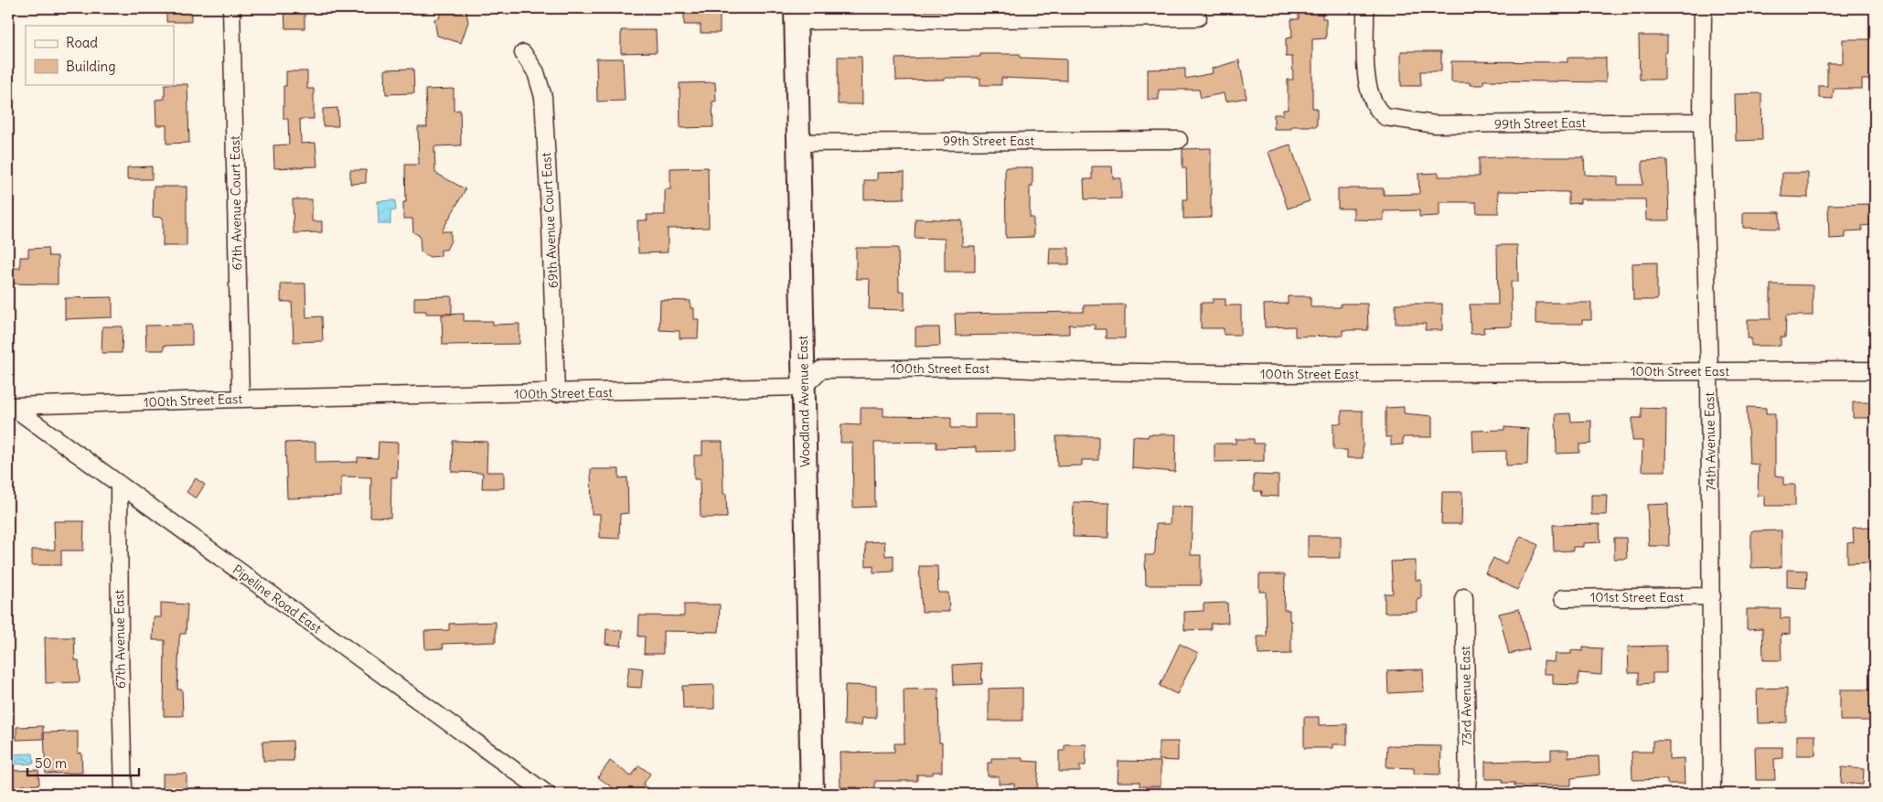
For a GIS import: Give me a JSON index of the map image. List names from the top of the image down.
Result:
{
  "streets": {
    "street": [
      "99th Street East",
      "67th Avenue Court East",
      "69th Avenue Court East",
      "100th Street East",
      "Woodland Avenue East",
      "74th Avenue East",
      "101st Street East",
      "Pipeline Road East",
      "67th Avenue East",
      "73rd Avenue East"
    ]
  },
  "crossings": [
    ["99th Street East", "Woodland Avenue East"],
    ["99th Street East", "74th Avenue East"],
    ["67th Avenue Court East", "100th Street East"],
    ["69th Avenue Court East", "100th Street East"],
    ["100th Street East", "Woodland Avenue East"],
    ["100th Street East", "74th Avenue East"],
    ["100th Street East", "Pipeline Road East"],
    ["74th Avenue East", "101st Street East"],
    ["Pipeline Road East", "67th Avenue East"]
  ],
  "legend": ["Road", "Building"],
  "scale_bar": "50 m"
}
